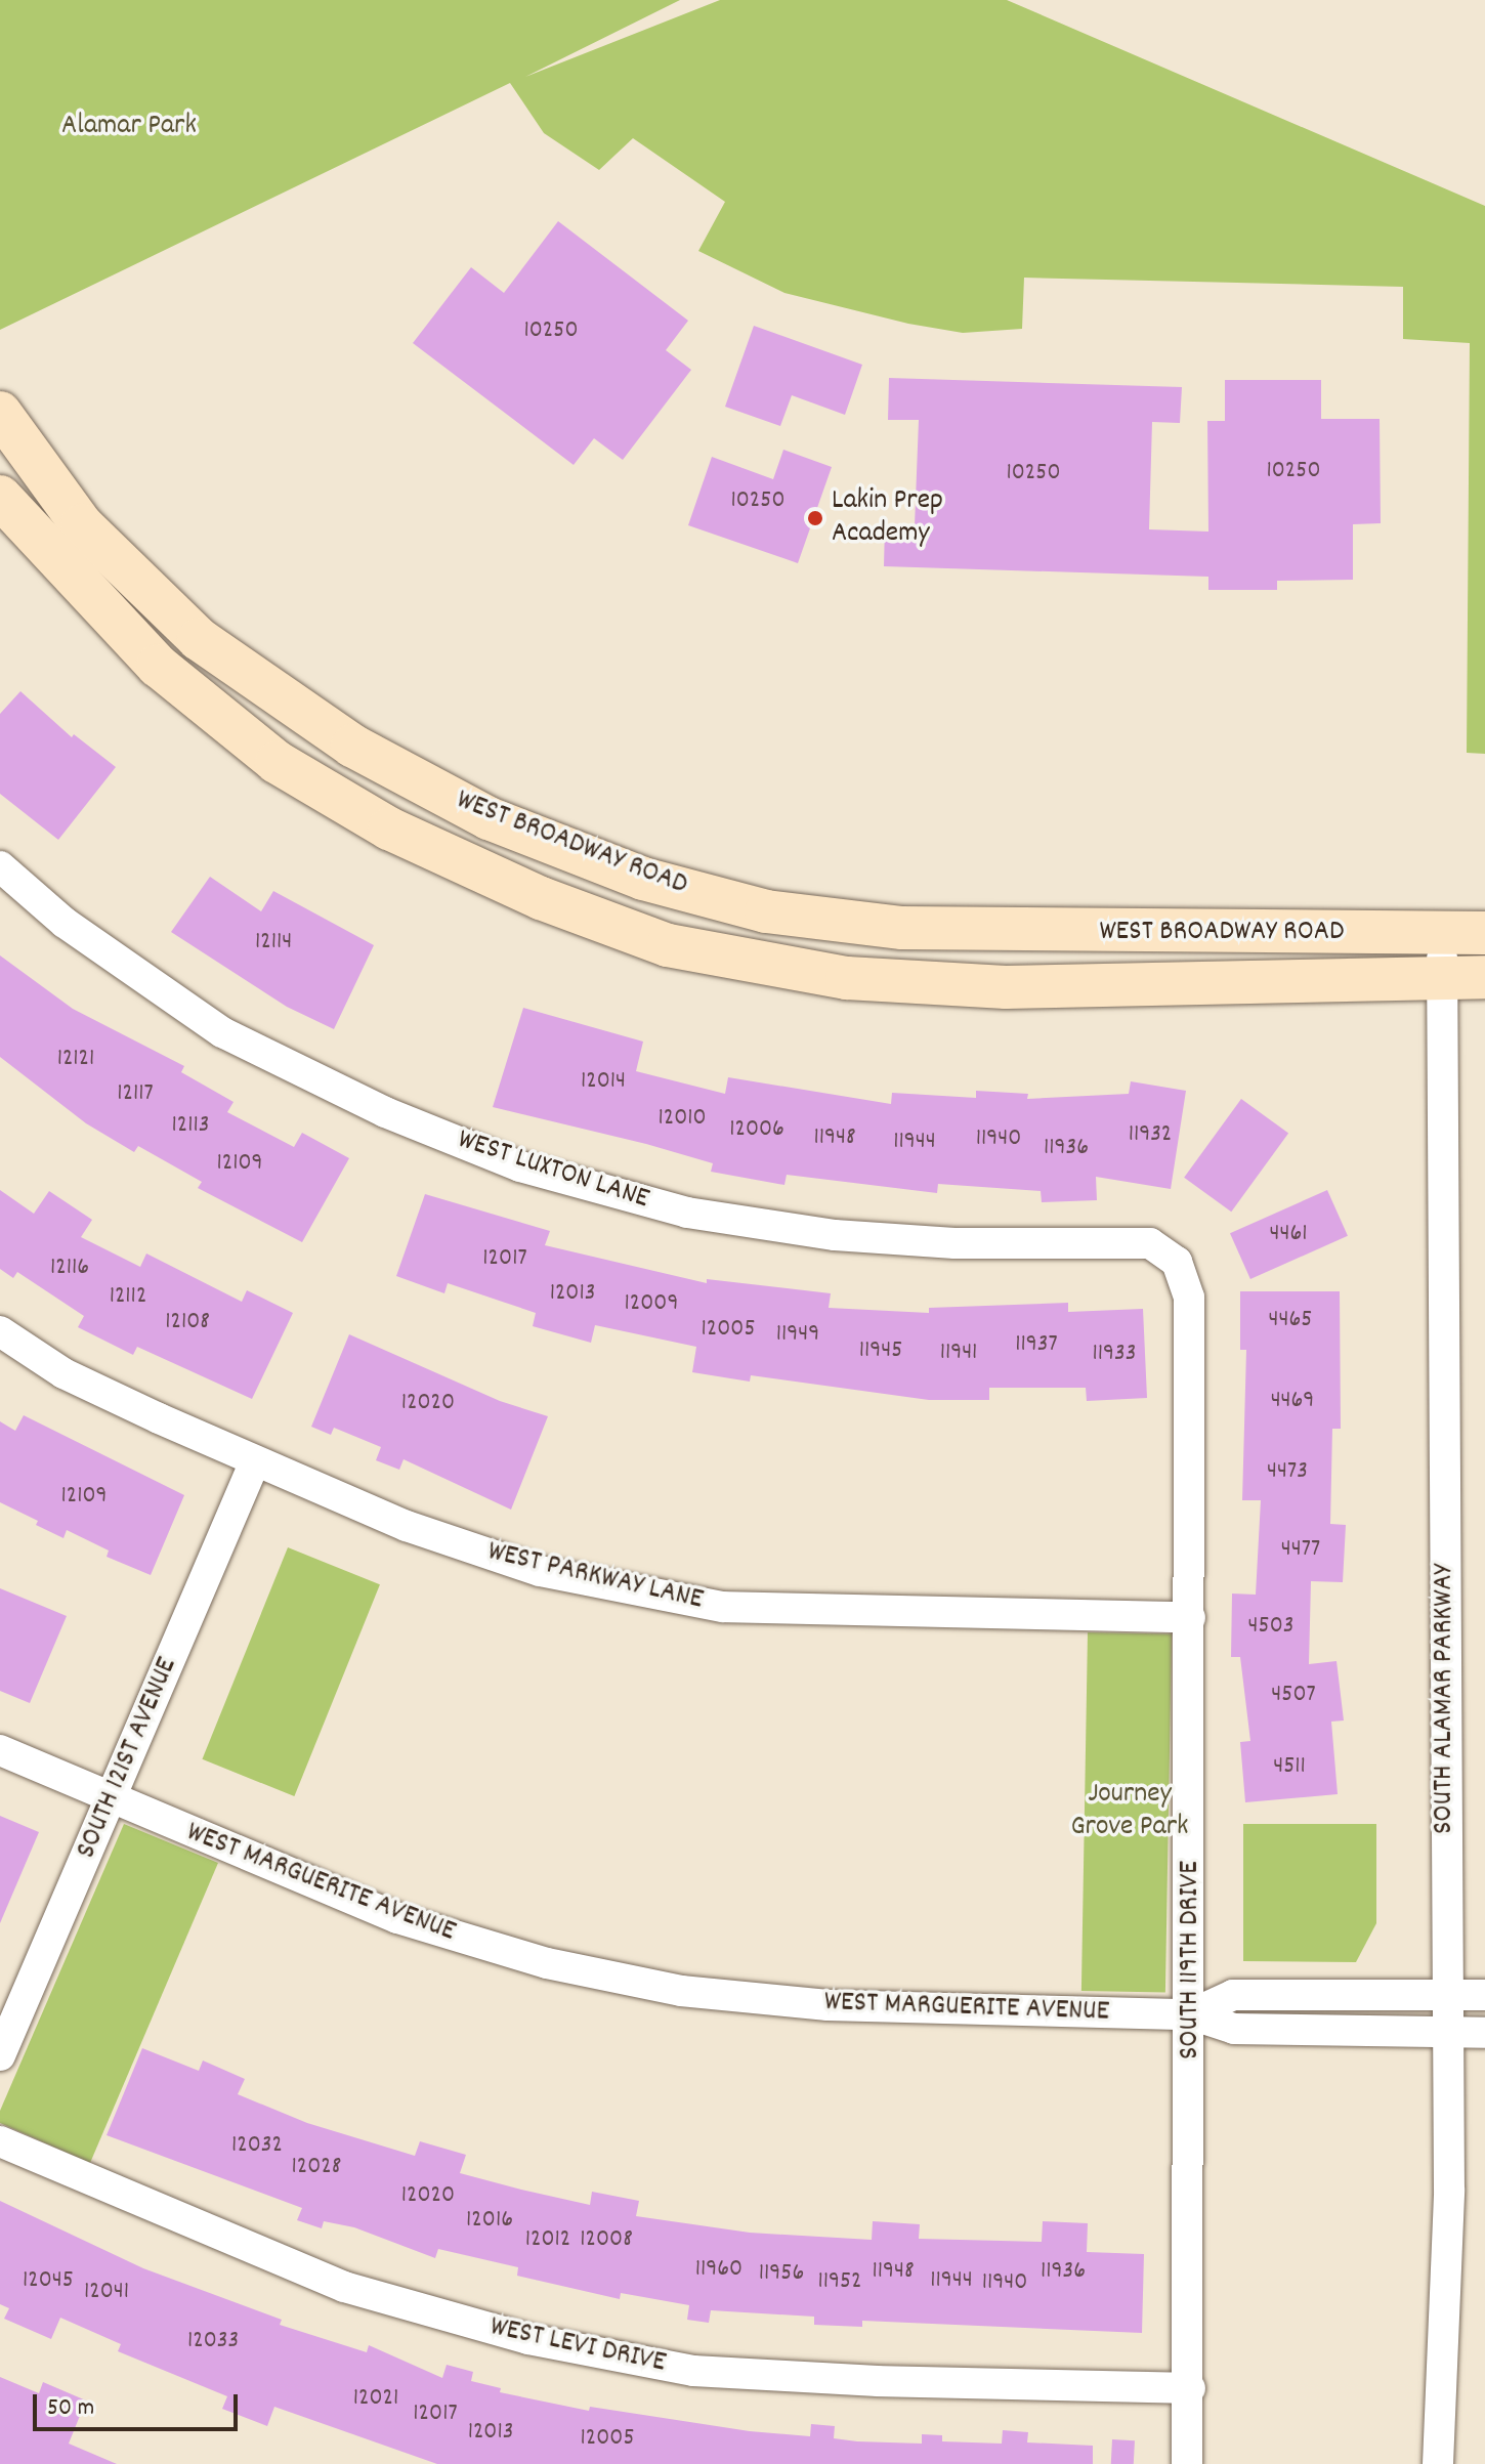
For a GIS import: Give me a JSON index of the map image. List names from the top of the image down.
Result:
{
  "streets": {
    "main road": ["WEST BROADWAY ROAD"],
    "street": [
      "WEST LUXTON LANE",
      "WEST PARKWAY LANE",
      "SOUTH ALAMAR PARKWAY",
      "SOUTH 121ST AVENUE",
      "WEST MARGUERITE AVENUE",
      "SOUTH 119TH DRIVE",
      "WEST LEVI DRIVE"
    ]
  },
  "crossings": [
    ["WEST BROADWAY ROAD", "SOUTH ALAMAR PARKWAY"],
    ["WEST LUXTON LANE", "SOUTH 119TH DRIVE"],
    ["WEST PARKWAY LANE", "SOUTH 121ST AVENUE"],
    ["WEST PARKWAY LANE", "SOUTH 119TH DRIVE"],
    ["SOUTH ALAMAR PARKWAY", "WEST MARGUERITE AVENUE"],
    ["SOUTH 121ST AVENUE", "WEST MARGUERITE AVENUE"],
    ["WEST MARGUERITE AVENUE", "SOUTH 119TH DRIVE"],
    ["SOUTH 119TH DRIVE", "WEST LEVI DRIVE"]
  ],
  "parks": ["Alamar Park", "Journey Grove Park"],
  "places": ["Lakin Prep Academy"],
  "house_numbers": [
    "10250",
    "10250",
    "10250",
    "10250",
    "12114",
    "12121",
    "12014",
    "12117",
    "12010",
    "12113",
    "12006",
    "11932",
    "11948",
    "11940",
    "11944",
    "11936",
    "12109",
    "4461",
    "12017",
    "12116",
    "12013",
    "12112",
    "12009",
    "4465",
    "12108",
    "12005",
    "11949",
    "11937",
    "11945",
    "11941",
    "11933",
    "4469",
    "12020",
    "4473",
    "12109",
    "4477",
    "4503",
    "4507",
    "4511",
    "12032",
    "12028",
    "12020",
    "12016",
    "12012",
    "12008",
    "11960",
    "11948",
    "11936",
    "11956",
    "12045",
    "11944",
    "11952",
    "11940",
    "12041",
    "12033",
    "12021",
    "12017",
    "12013",
    "12005"
  ],
  "scale_bar": "50 m"
}
